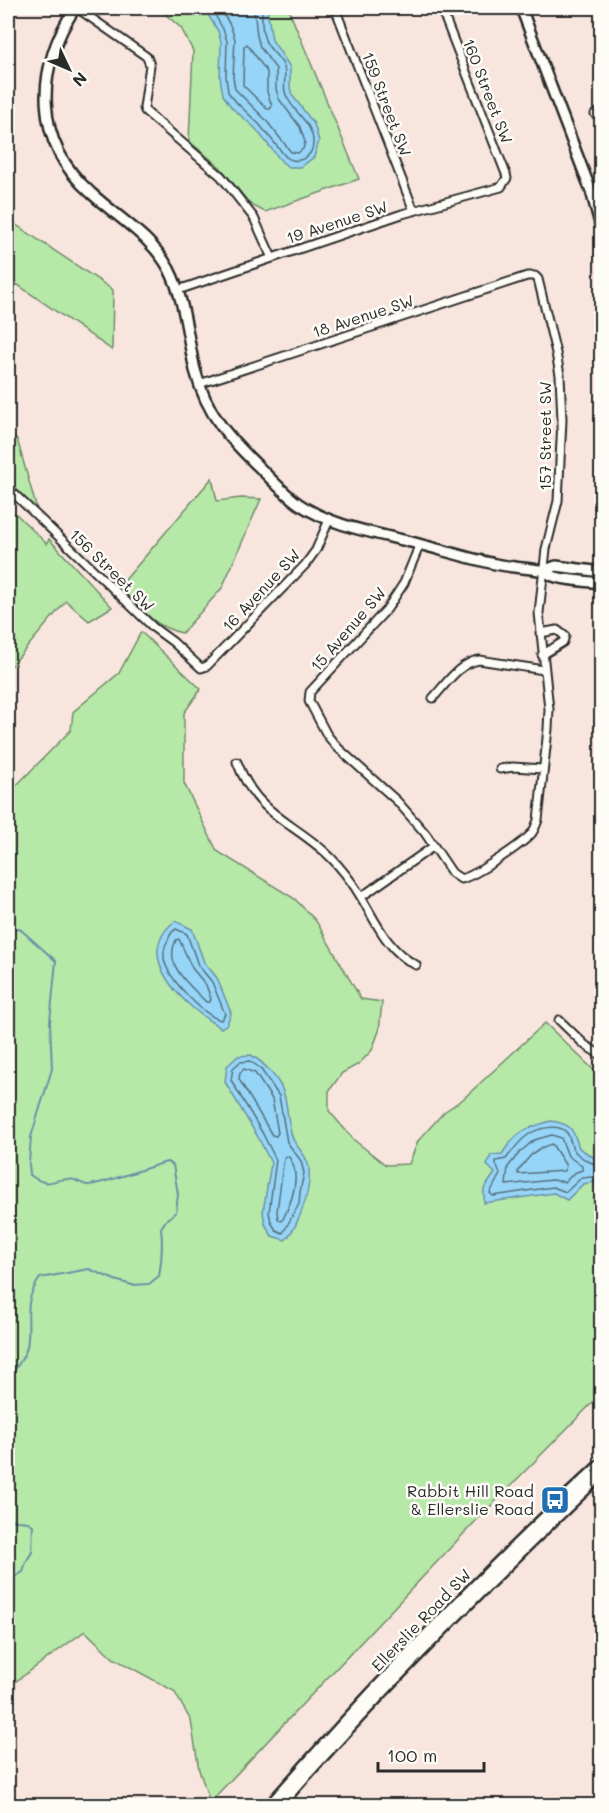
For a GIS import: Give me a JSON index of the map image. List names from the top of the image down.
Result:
{
  "streets": {
    "main road": ["Ellerslie Road SW"],
    "street": [
      "160 Street SW",
      "159 Street SW",
      "19 Avenue SW",
      "18 Avenue SW",
      "157 Street SW",
      "156 Street SW",
      "16 Avenue SW",
      "15 Avenue SW"
    ]
  },
  "crossings": [
    ["160 Street SW", "19 Avenue SW"],
    ["159 Street SW", "19 Avenue SW"],
    ["18 Avenue SW", "157 Street SW"],
    ["157 Street SW", "15 Avenue SW"],
    ["156 Street SW", "16 Avenue SW"]
  ],
  "places": {
    "bus stop": ["Rabbit Hill Road & Ellerslie Road"]
  },
  "scale_bar": "100 m",
  "north": "bottom right"
}
